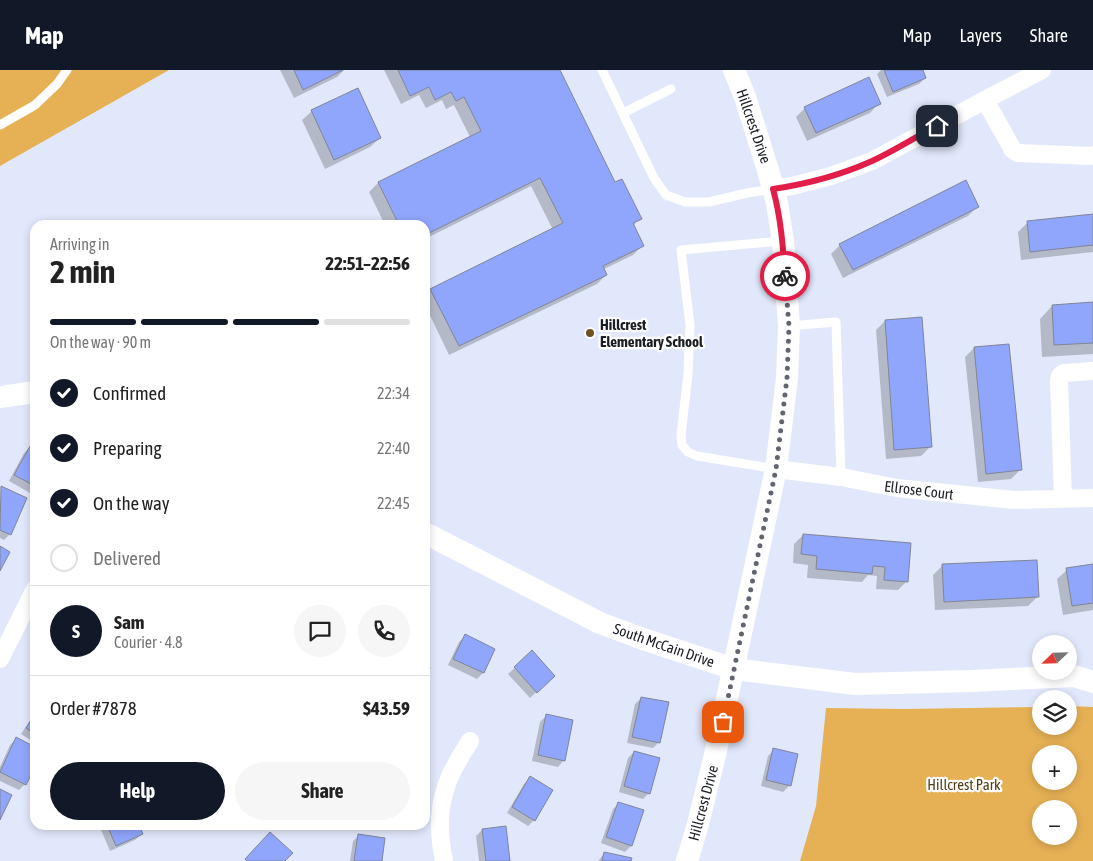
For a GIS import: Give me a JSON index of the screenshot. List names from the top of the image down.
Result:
{
  "streets": {
    "street": ["Hillcrest Drive", "Ellrose Court", "South McCain Drive"]
  },
  "crossings": [
    ["Hillcrest Drive", "Ellrose Court"],
    ["Hillcrest Drive", "South McCain Drive"]
  ],
  "parks": ["Hillcrest Park"],
  "places": ["Hillcrest Elementary School"],
  "north": "bottom left",
  "page": {
    "header": "Map",
    "nav": ["Map", "Layers", "Share"],
    "heading": ["2 min", "Arriving in", "22:51–22:56"],
    "panel": [
      "Sam",
      "Courier · 4.8",
      "Order #7878",
      "$43.59"
    ],
    "bar": "On the way · 90 m",
    "list": [
      ["Confirmed", "22:34"],
      ["Preparing", "22:40"],
      ["On the way", "22:45"],
      "Delivered"
    ],
    "round": "S",
    "map_buttons": ["+", "−"],
    "buttons": ["Help", "Share"]
  }
}
